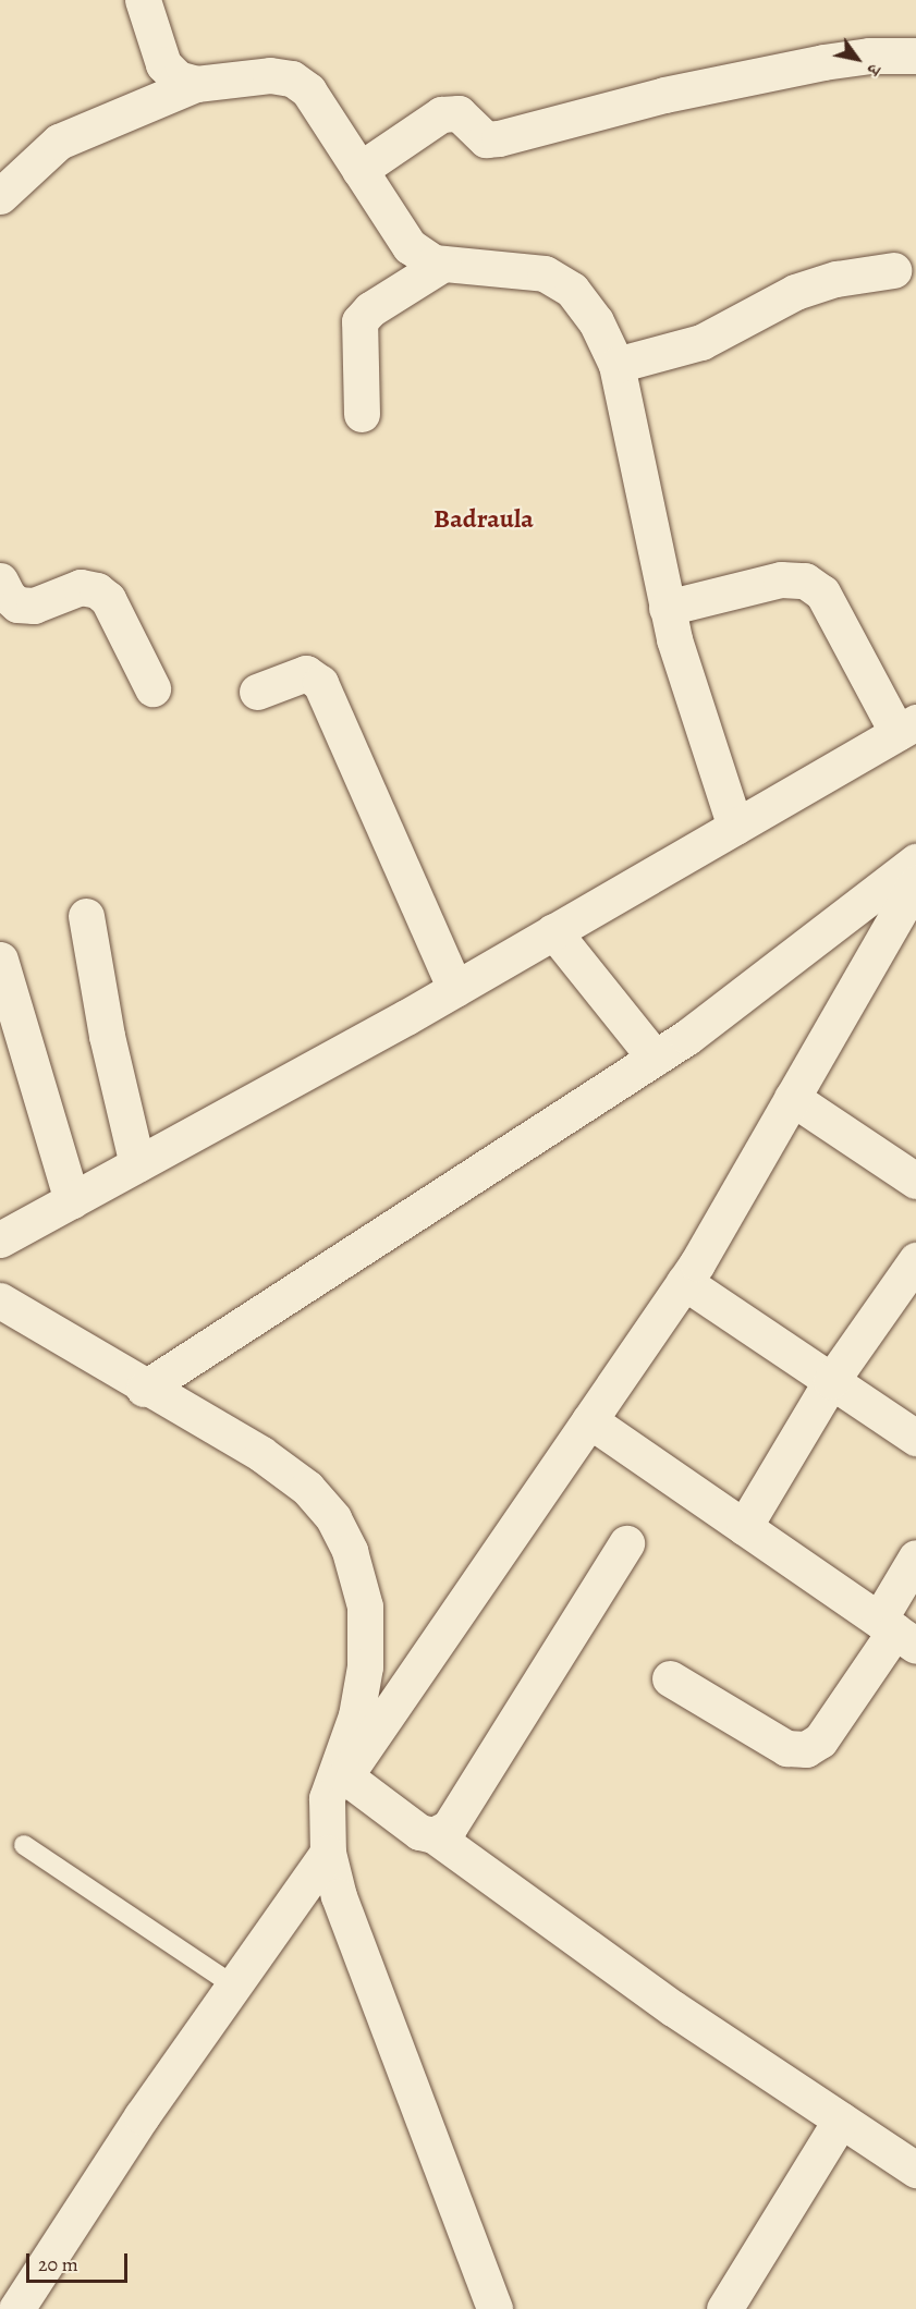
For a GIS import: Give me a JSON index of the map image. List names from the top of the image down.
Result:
{
  "districts": ["Badraula"],
  "scale_bar": "20 m",
  "north": "bottom right"
}
